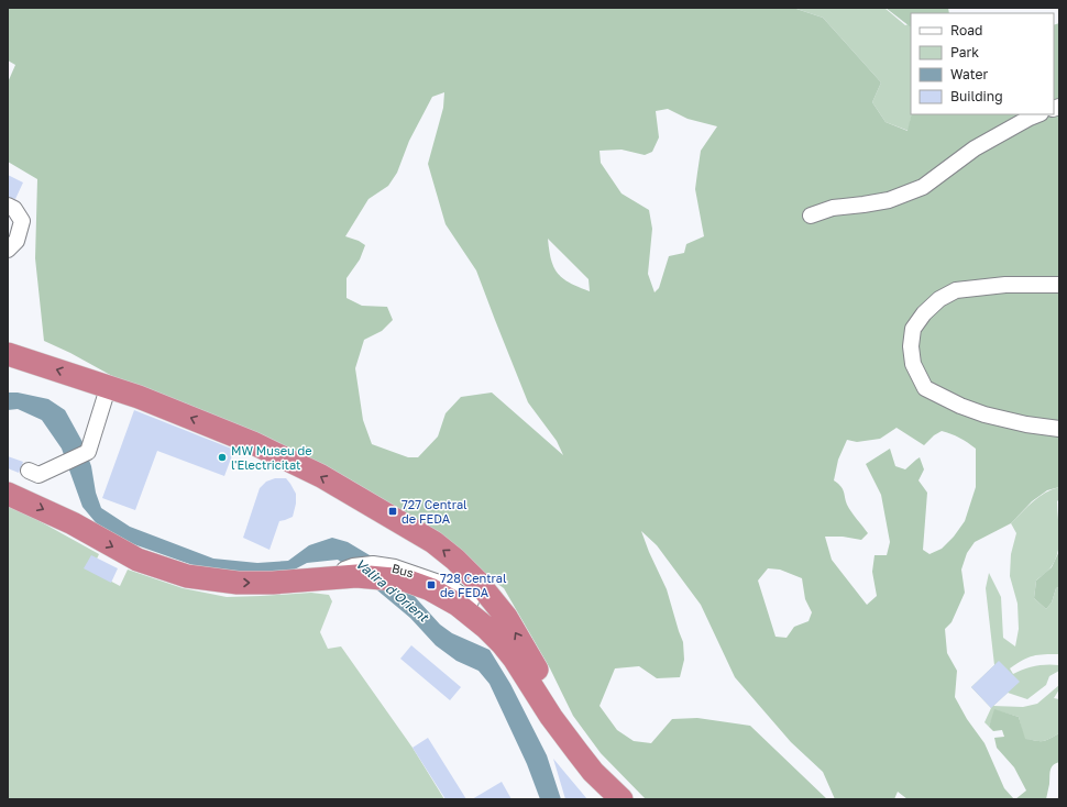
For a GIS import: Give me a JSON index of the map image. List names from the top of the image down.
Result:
{
  "water": ["Valira d'Orient"],
  "places": {
    "other": ["MW Museu de l'Electricitat"],
    "transit": ["727 Central de FEDA", "728 Central de FEDA"]
  },
  "legend": [
    "Road",
    "Park",
    "Water",
    "Building"
  ]
}
